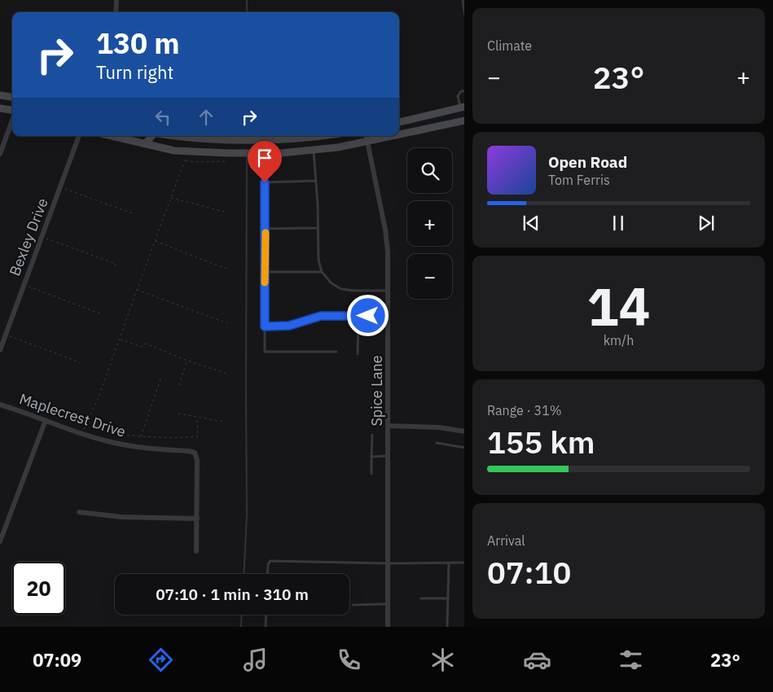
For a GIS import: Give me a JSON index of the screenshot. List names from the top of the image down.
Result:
{
  "streets": {
    "street": ["Bexley Drive", "Spice Lane", "Maplecrest Drive"]
  },
  "page": {
    "tile": [
      "Climate",
      ["14", "km/h"],
      ["Range · 31%", "155 km"],
      ["Arrival", "07:10"]
    ],
    "turn": ["130 m", "Turn right"],
    "heat": ["−", "23°", "+"],
    "song": ["Open Road", "Tom Ferris"],
    "map_buttons": ["+", "−"],
    "limit": "20",
    "trip": "07:10 · 1 min · 310 m",
    "tabs": ["07:09", "23°"]
  }
}
